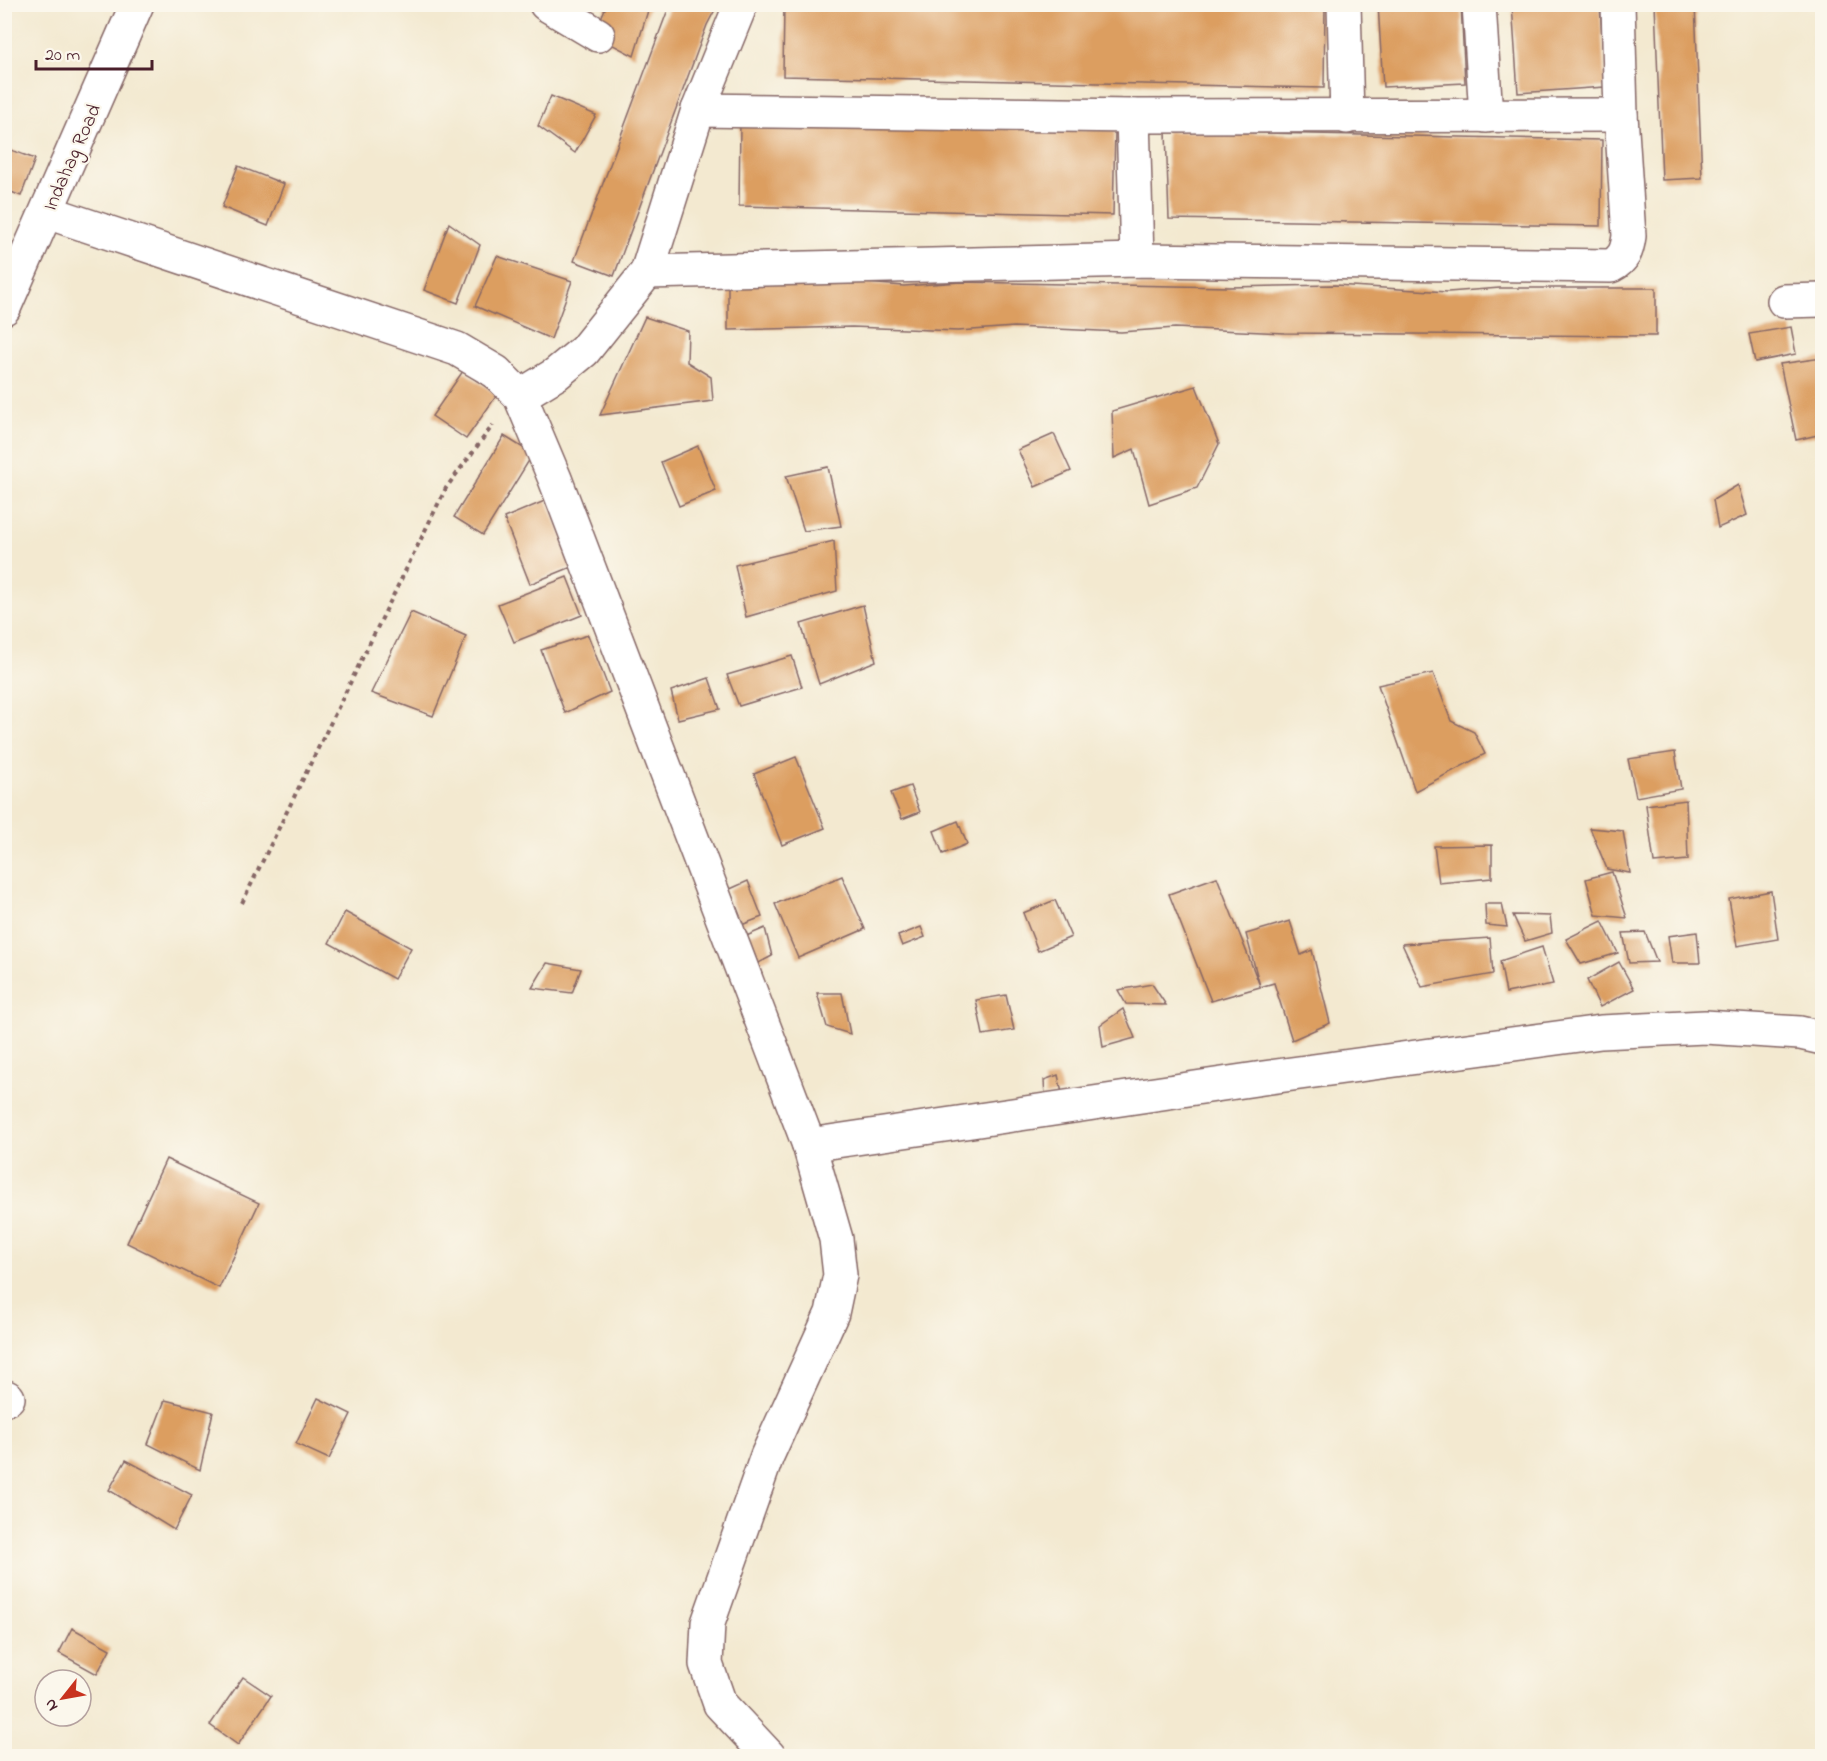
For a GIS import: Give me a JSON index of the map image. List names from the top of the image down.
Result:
{
  "streets": {
    "street": ["Indahag Road"]
  },
  "scale_bar": "20 m",
  "north": "bottom left"
}
